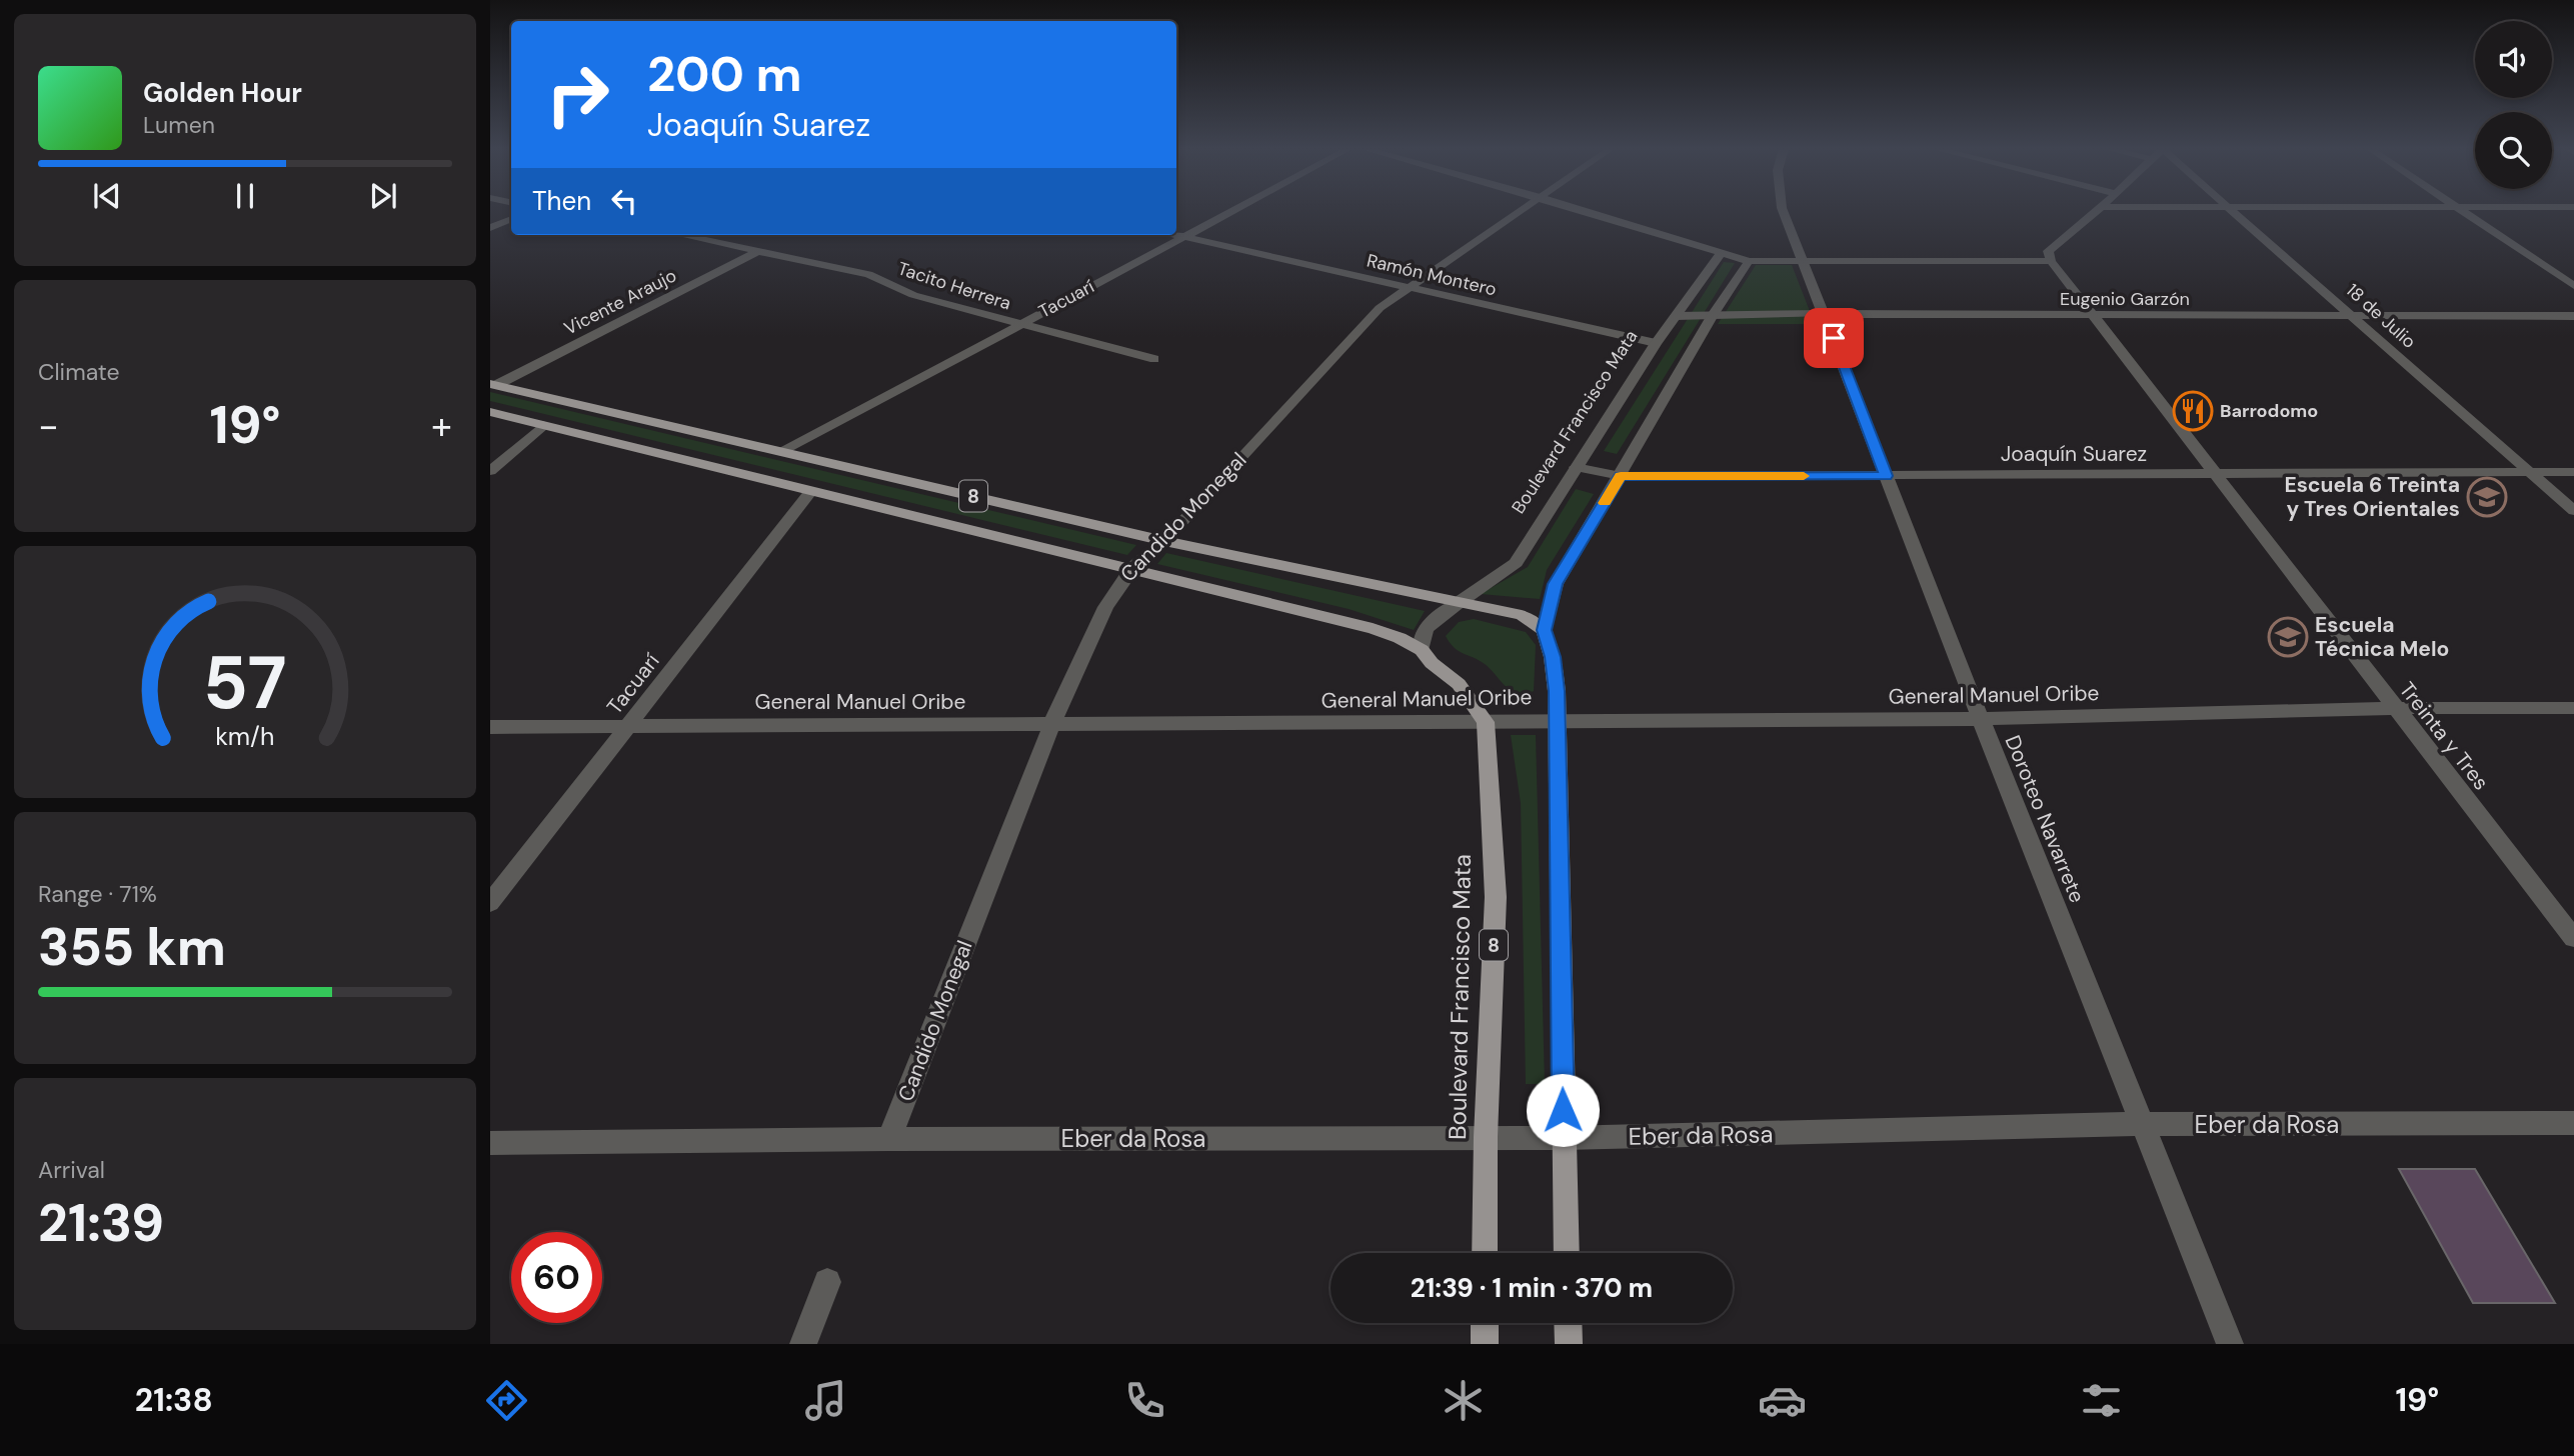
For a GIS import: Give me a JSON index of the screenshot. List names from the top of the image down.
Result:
{
  "streets": {
    "main road": ["Boulevard Francisco Mata", "8"],
    "street": [
      "Ramón Montero",
      "Tacito Herrera",
      "Tacuarí",
      "Eugenio Garzón",
      "Vicente Araujo",
      "18 de Julio",
      "Joaquín Suarez",
      "Candido Monegal",
      "General Manuel Oribe",
      "Treinta y Tres",
      "Doroteo Navarrete",
      "Eber da Rosa"
    ]
  },
  "crossings": [
    ["Ramón Montero", "Tacuarí"],
    ["Ramón Montero", "Boulevard Francisco Mata"],
    ["Ramón Montero", "Candido Monegal"],
    ["Tacito Herrera", "Tacuarí"],
    ["Tacito Herrera", "Vicente Araujo"],
    ["Tacuarí", "8"],
    ["Tacuarí", "General Manuel Oribe"],
    ["Eugenio Garzón", "18 de Julio"],
    ["Eugenio Garzón", "Boulevard Francisco Mata"],
    ["Eugenio Garzón", "Treinta y Tres"],
    ["Eugenio Garzón", "Doroteo Navarrete"],
    ["Vicente Araujo", "8"],
    ["18 de Julio", "Joaquín Suarez"],
    ["Boulevard Francisco Mata", "Joaquín Suarez"],
    ["Boulevard Francisco Mata", "8"],
    ["Boulevard Francisco Mata", "General Manuel Oribe"],
    ["Boulevard Francisco Mata", "Eber da Rosa"],
    ["Joaquín Suarez", "Treinta y Tres"],
    ["Joaquín Suarez", "Doroteo Navarrete"],
    ["8", "Candido Monegal"],
    ["8", "General Manuel Oribe"],
    ["Candido Monegal", "General Manuel Oribe"],
    ["Candido Monegal", "Eber da Rosa"],
    ["General Manuel Oribe", "Treinta y Tres"],
    ["General Manuel Oribe", "Doroteo Navarrete"],
    ["Doroteo Navarrete", "Eber da Rosa"]
  ],
  "places": {
    "restaurant": ["Barrodomo"],
    "school or university": ["Escuela 6 Treinta y Tres Orientales", "Escuela Técnica Melo"]
  },
  "page": {
    "turn": ["200 m", "Joaquín Suarez"],
    "song": ["Golden Hour", "Lumen"],
    "then": "Then",
    "tile": [
      "Climate",
      ["Range · 71%", "355 km"],
      ["Arrival", "21:39"]
    ],
    "heat": ["−", "19°", "+"],
    "limit": "60",
    "trip": "21:39 · 1 min · 370 m",
    "tabs": ["21:38", "19°"],
    "gauge": ["57", "km/h"]
  }
}
